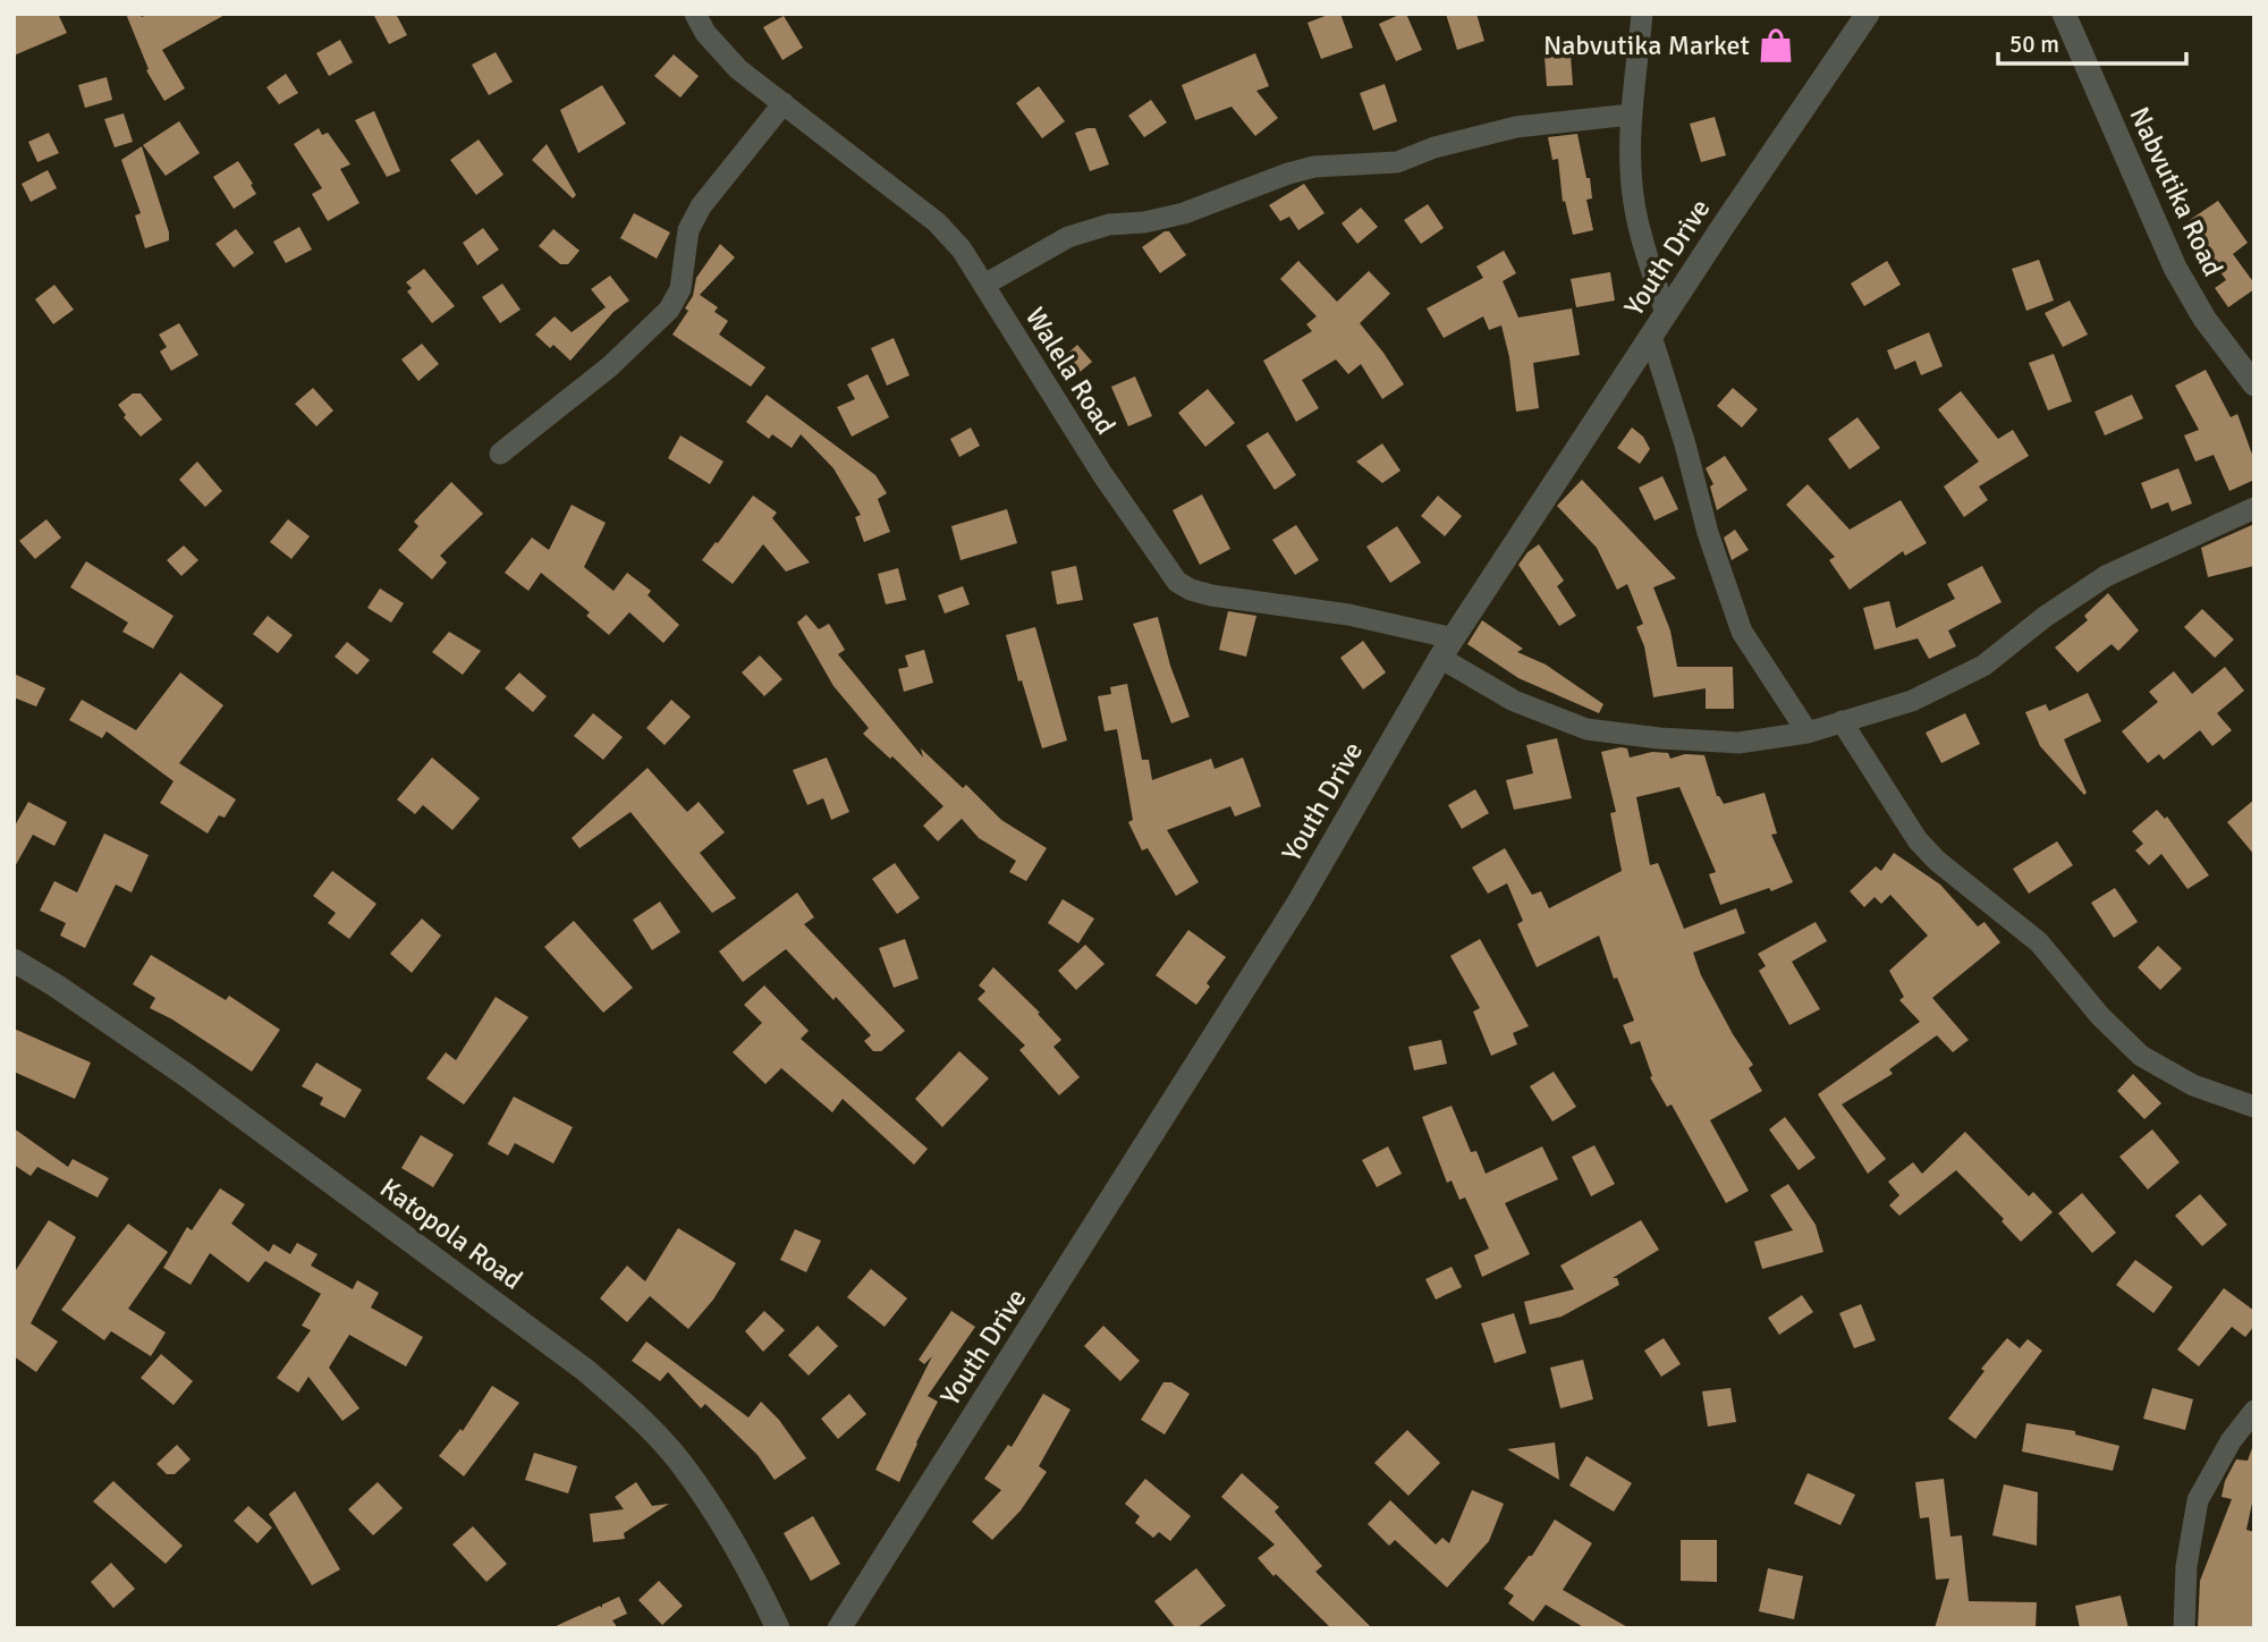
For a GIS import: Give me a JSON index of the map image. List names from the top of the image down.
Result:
{
  "streets": {
    "street": [
      "Nabvutika Road",
      "Youth Drive",
      "Walela Road",
      "Katopola Road"
    ]
  },
  "crossings": [
    ["Youth Drive", "Walela Road"]
  ],
  "places": {
    "shop": ["Nabvutika Market"]
  },
  "scale_bar": "50 m"
}
